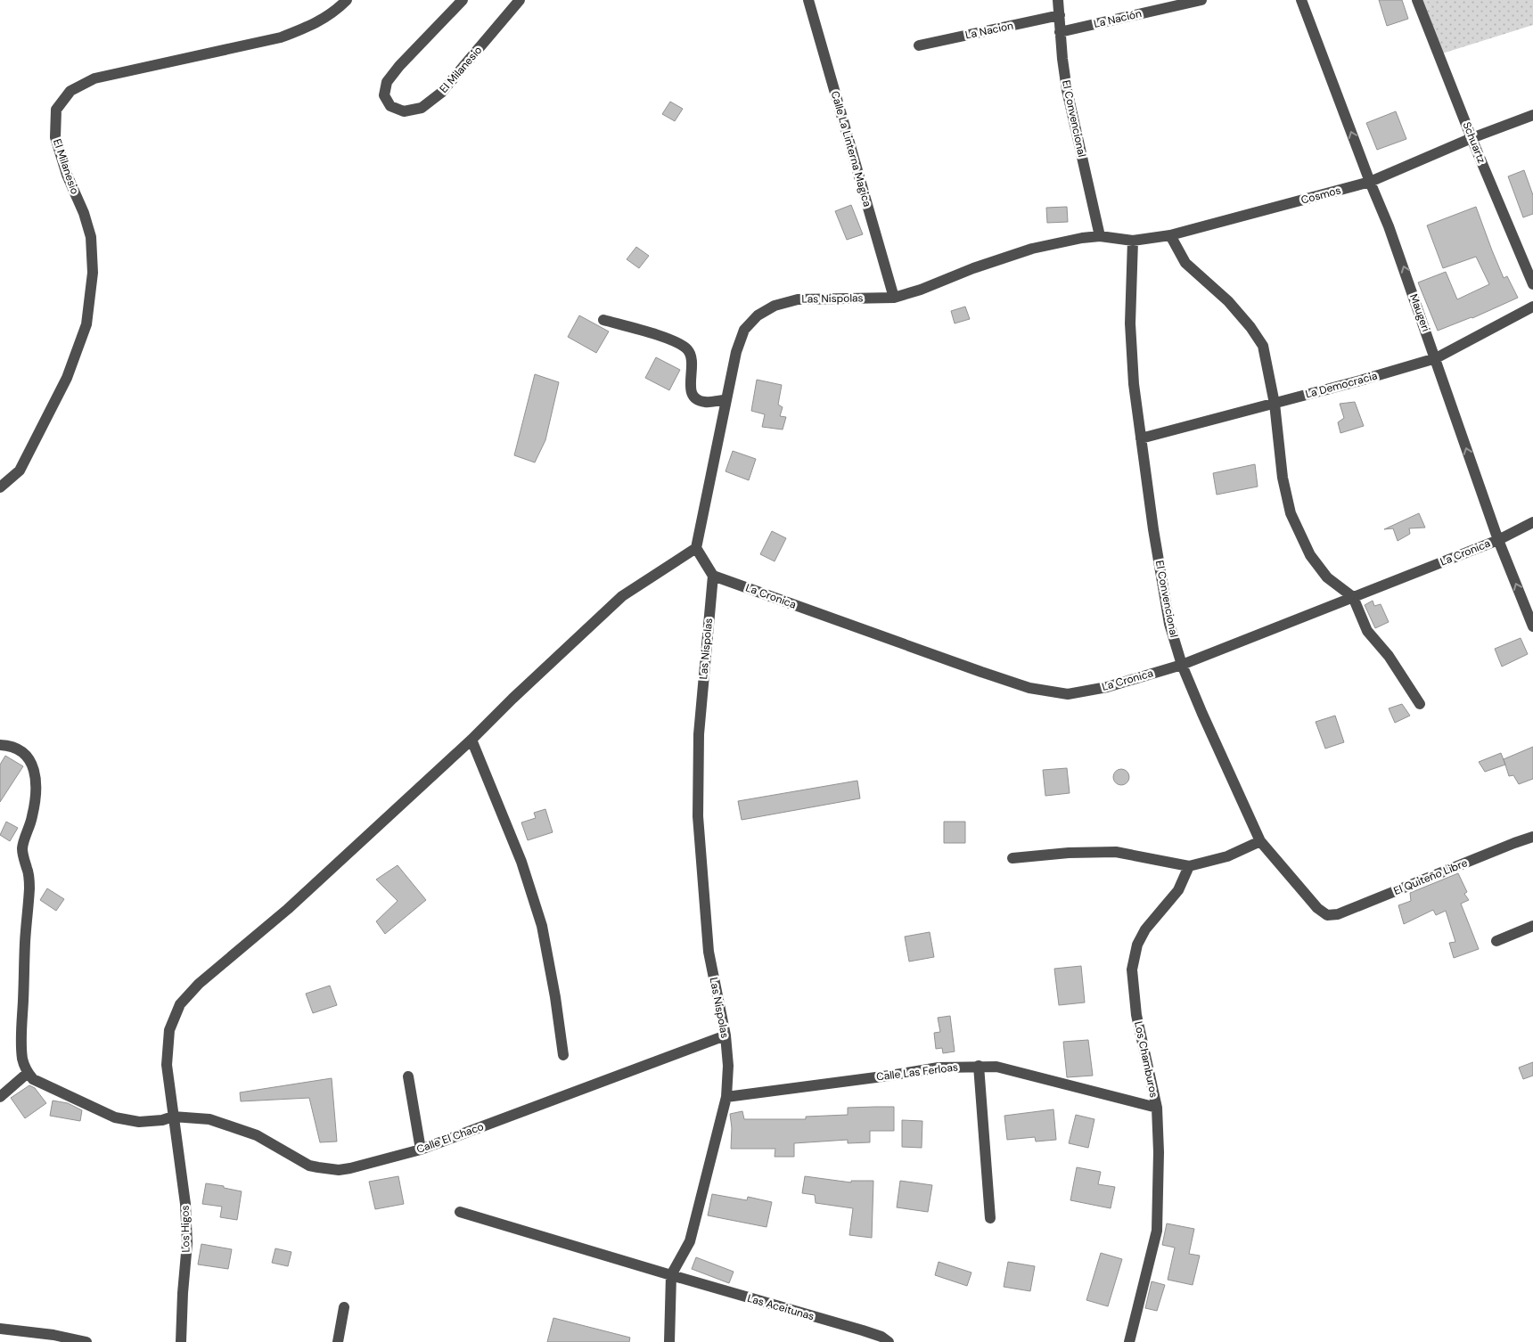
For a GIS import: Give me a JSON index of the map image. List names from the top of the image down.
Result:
{
  "streets": {
    "street": [
      "La Nación",
      "La Nacion",
      "El Milanesio",
      "El Convencional",
      "Schuartz",
      "Calle La Linterna Magica",
      "Cosmos",
      "Las Nispolas",
      "Maugeri",
      "La Democracia",
      "La Cronica",
      "El Quiteño Libre",
      "Los Chamburos",
      "Calle Las Ferloas",
      "Calle El Chaco",
      "Los Higos",
      "Las Aceitunas"
    ]
  },
  "crossings": [
    ["La Nación", "El Convencional"],
    ["La Nacion", "El Convencional"],
    ["El Convencional", "Cosmos"],
    ["El Convencional", "Las Nispolas"],
    ["El Convencional", "La Democracia"],
    ["El Convencional", "La Cronica"],
    ["El Convencional", "El Quiteño Libre"],
    ["Schuartz", "Cosmos"],
    ["Calle La Linterna Magica", "Las Nispolas"],
    ["Cosmos", "Las Nispolas"],
    ["Cosmos", "Maugeri"],
    ["Las Nispolas", "La Cronica"],
    ["Las Nispolas", "Calle Las Ferloas"],
    ["Las Nispolas", "Calle El Chaco"],
    ["Las Nispolas", "Los Higos"],
    ["Las Nispolas", "Las Aceitunas"],
    ["Maugeri", "La Democracia"],
    ["Maugeri", "La Cronica"],
    ["Los Chamburos", "Calle Las Ferloas"],
    ["Calle El Chaco", "Los Higos"]
  ],
  "one_way": ["Maugeri"]
}
